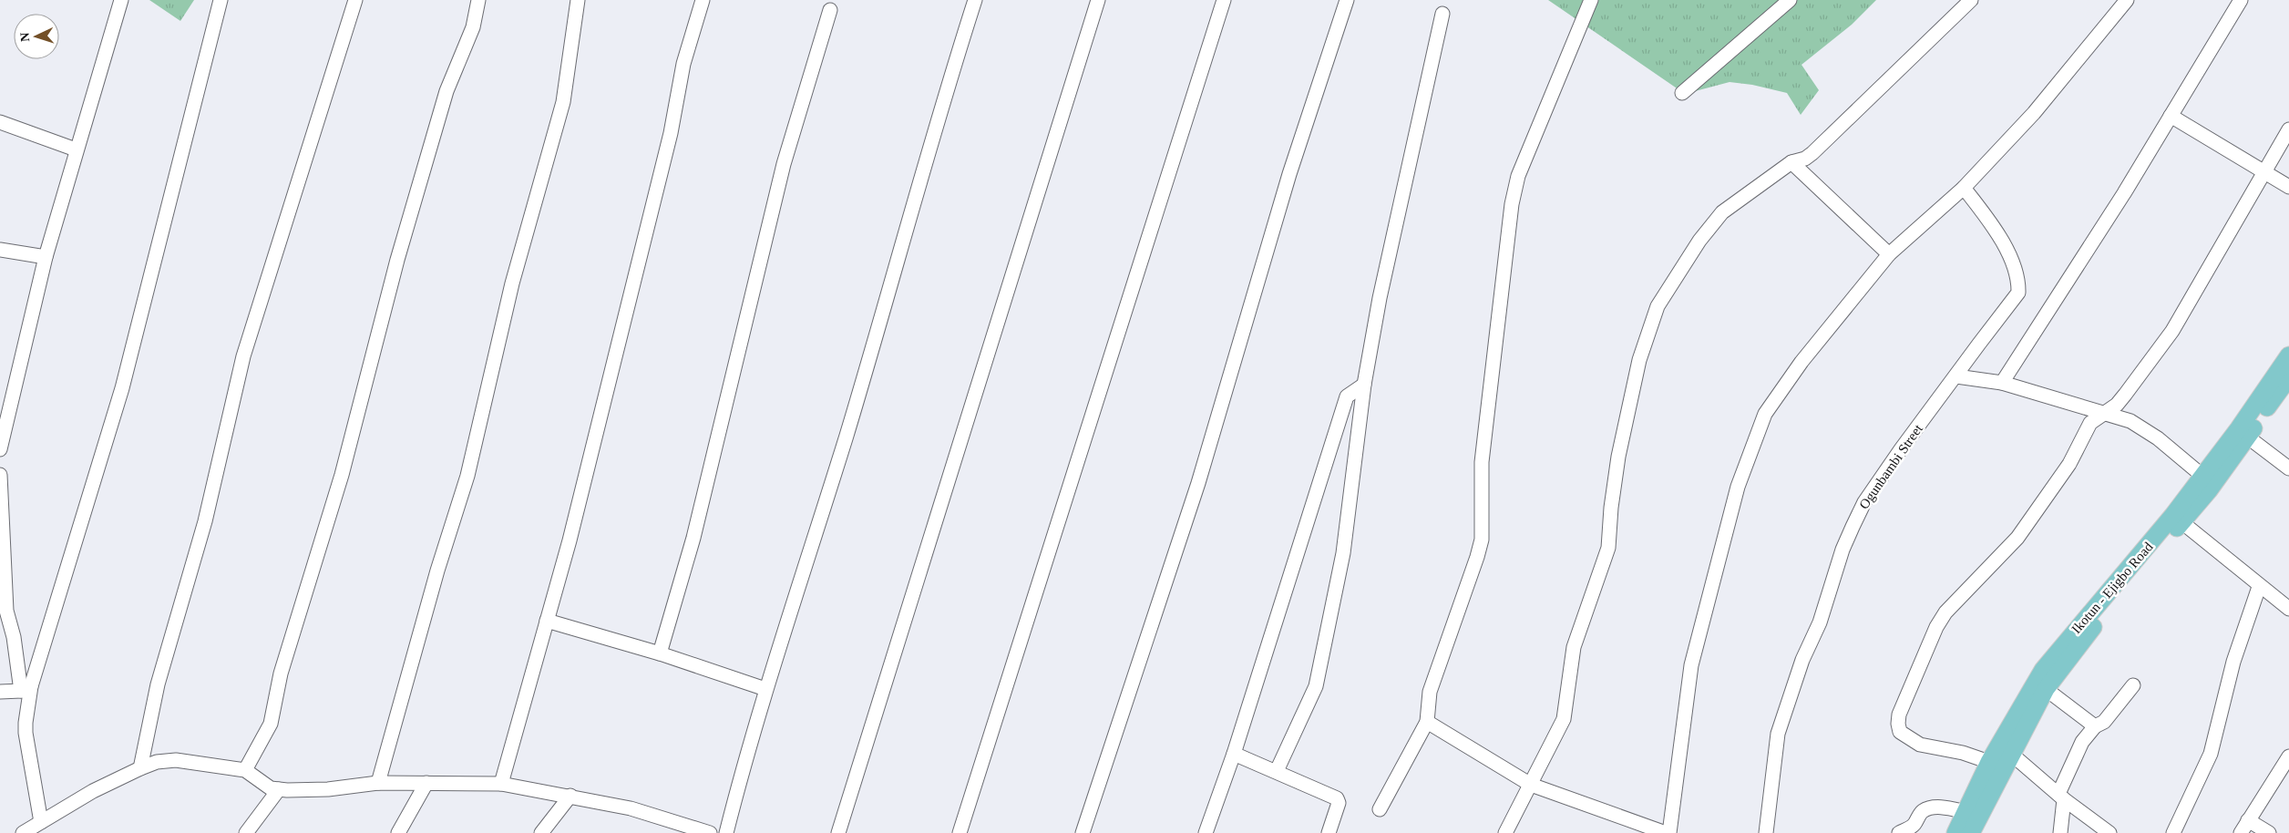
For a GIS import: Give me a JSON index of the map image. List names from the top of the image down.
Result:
{
  "streets": {
    "main road": ["Ikotun - Ejigbo Road"],
    "street": ["Ogunbambi Street"]
  },
  "north": "left"
}
